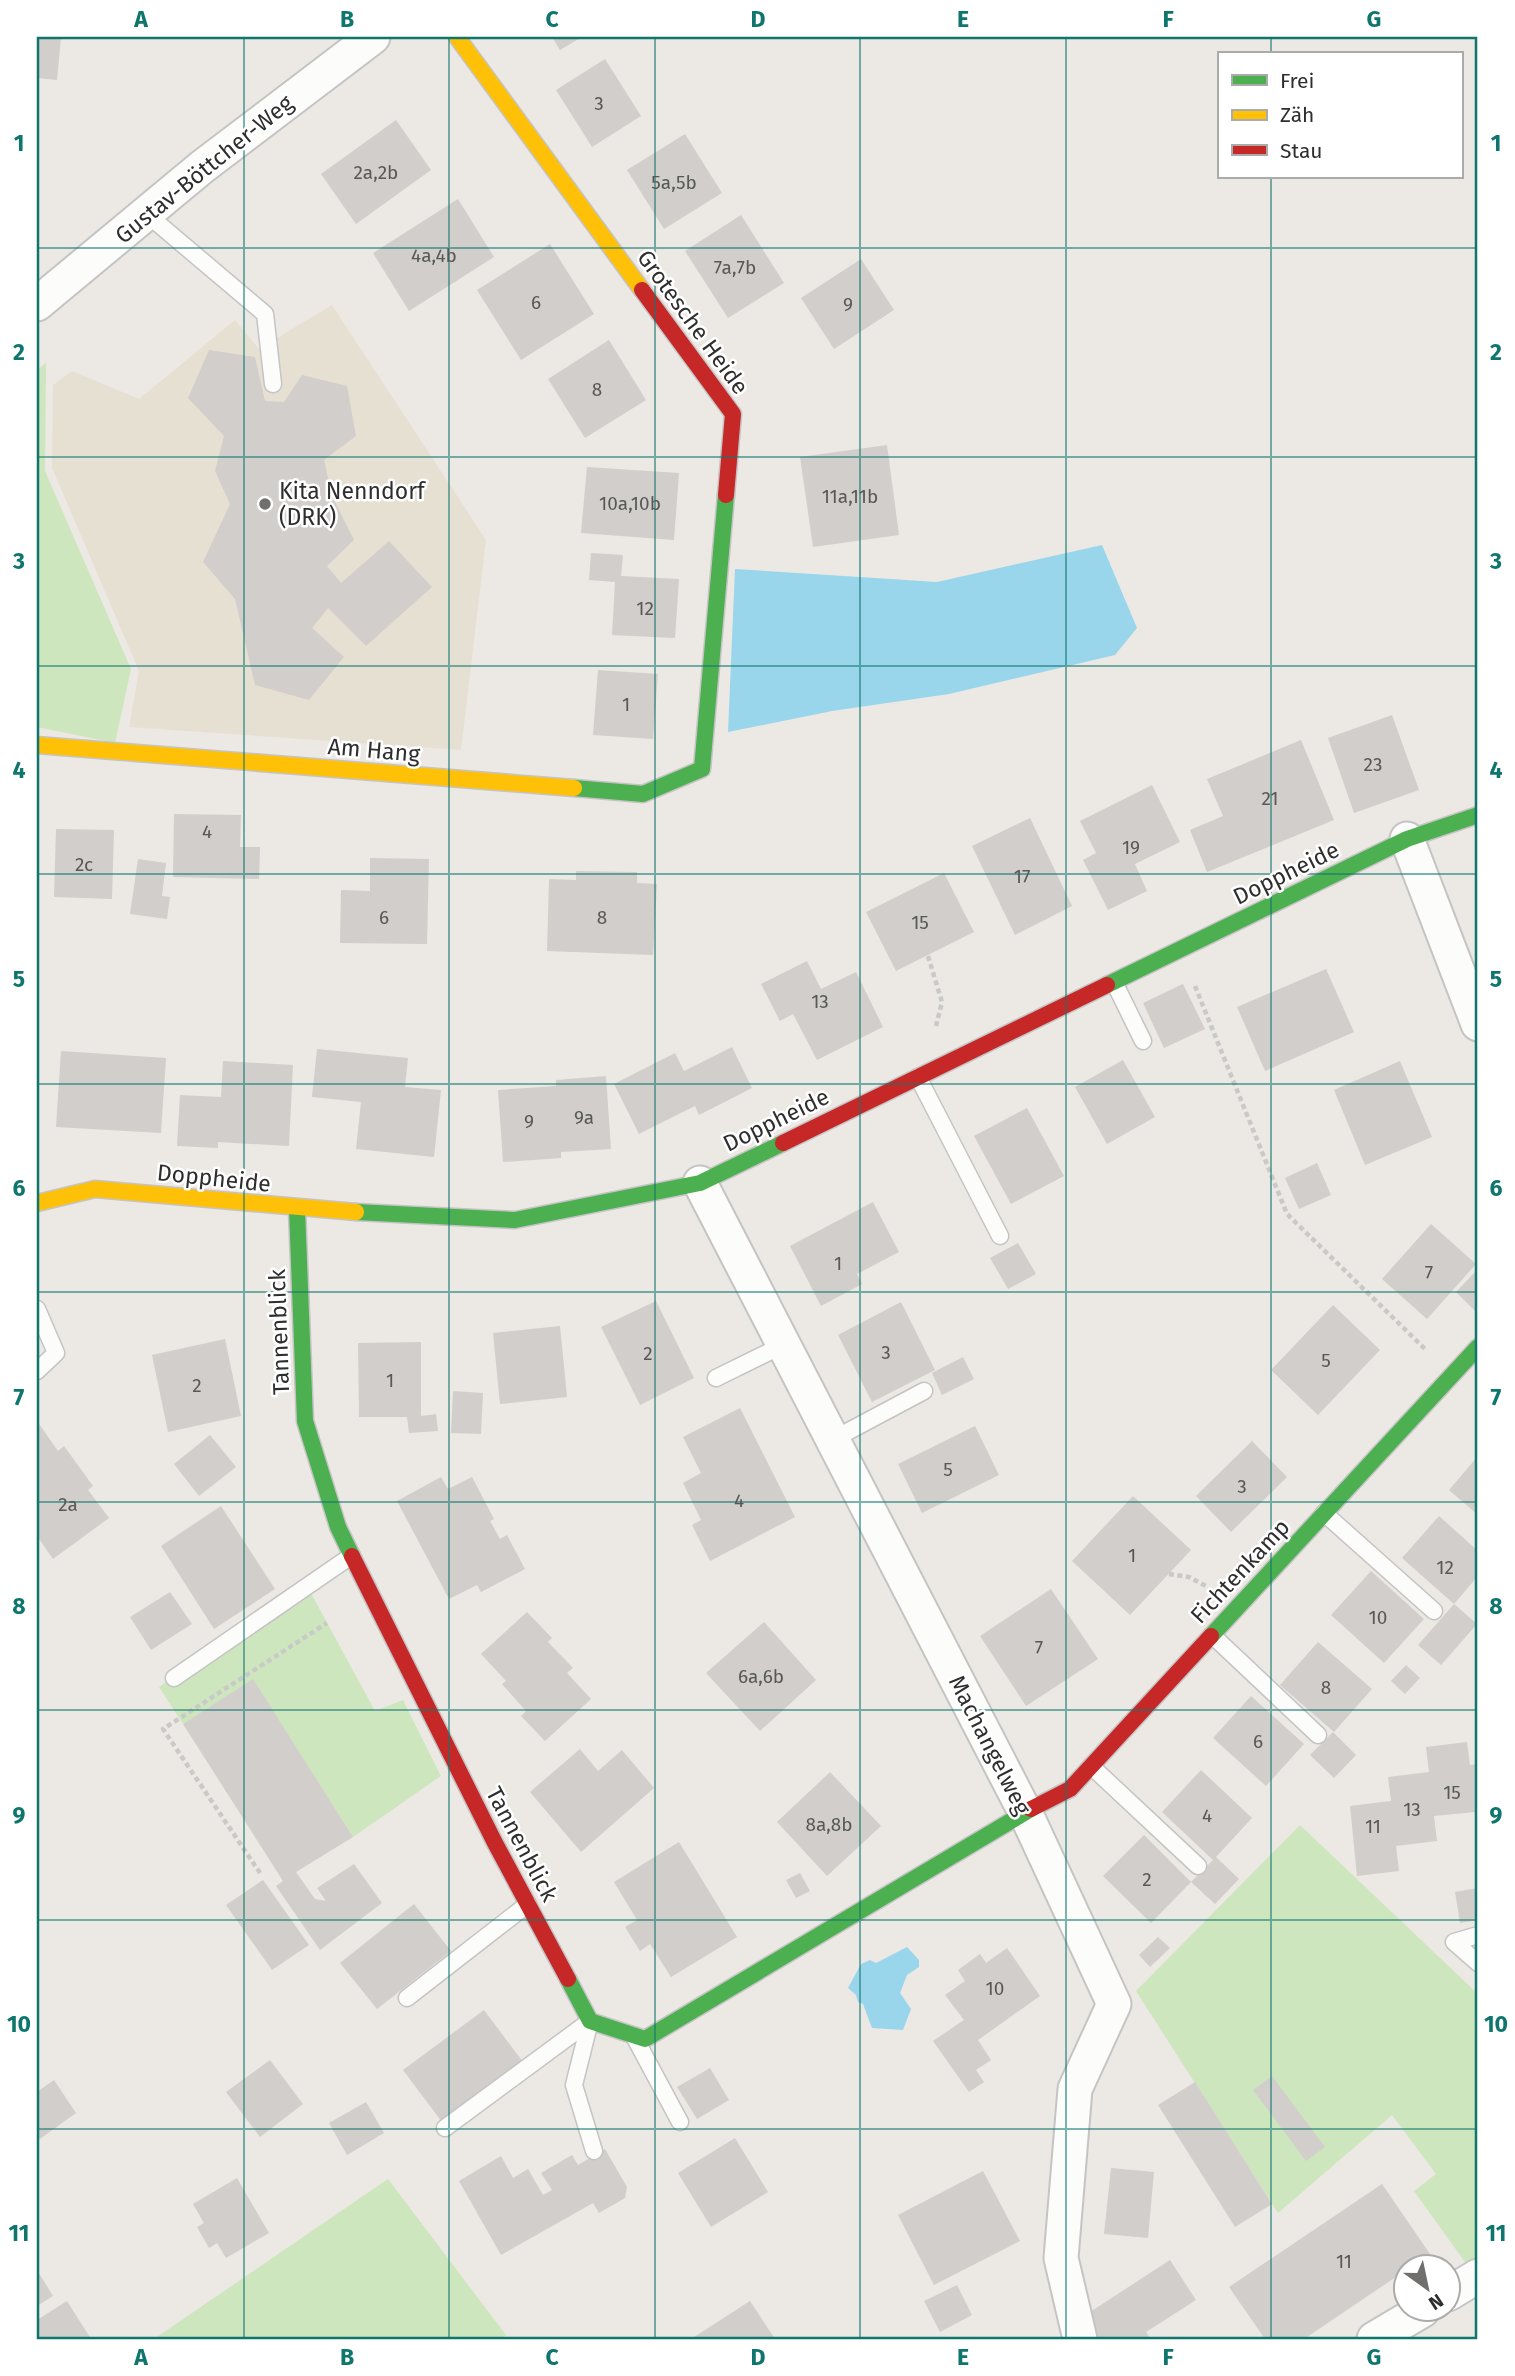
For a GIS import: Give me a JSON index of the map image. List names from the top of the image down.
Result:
{
  "streets": {
    "street": [
      "Gustav-Böttcher-Weg",
      "Grotesche Heide",
      "Am Hang",
      "Doppheide",
      "Tannenblick",
      "Fichtenkamp",
      "Machangelweg"
    ]
  },
  "crossings": [
    ["Grotesche Heide", "Am Hang"],
    ["Doppheide", "Tannenblick"],
    ["Doppheide", "Machangelweg"],
    ["Fichtenkamp", "Machangelweg"]
  ],
  "places": ["Kita Nenndorf (DRK)"],
  "house_numbers": [
    "3",
    "2a,2b",
    "5a,5b",
    "4a,4b",
    "7a,7b",
    "6",
    "9",
    "8",
    "11a,11b",
    "10a,10b",
    "12",
    "1",
    "23",
    "21",
    "4",
    "19",
    "2c",
    "17",
    "6",
    "8",
    "15",
    "13",
    "9a",
    "9",
    "1",
    "7",
    "3",
    "2",
    "5",
    "1",
    "2",
    "5",
    "3",
    "4",
    "2a",
    "1",
    "12",
    "10",
    "7",
    "6a,6b",
    "8",
    "6",
    "15",
    "13",
    "4",
    "8a,8b",
    "11",
    "2",
    "10",
    "11"
  ],
  "legend": ["Frei", "Zäh", "Stau"],
  "north": "bottom right",
  "grid": {
    "columns": [
      "A",
      "B",
      "C",
      "D",
      "E",
      "F",
      "G"
    ],
    "rows": [
      "1",
      "2",
      "3",
      "4",
      "5",
      "6",
      "7",
      "8",
      "9",
      "10",
      "11"
    ]
  }
}
